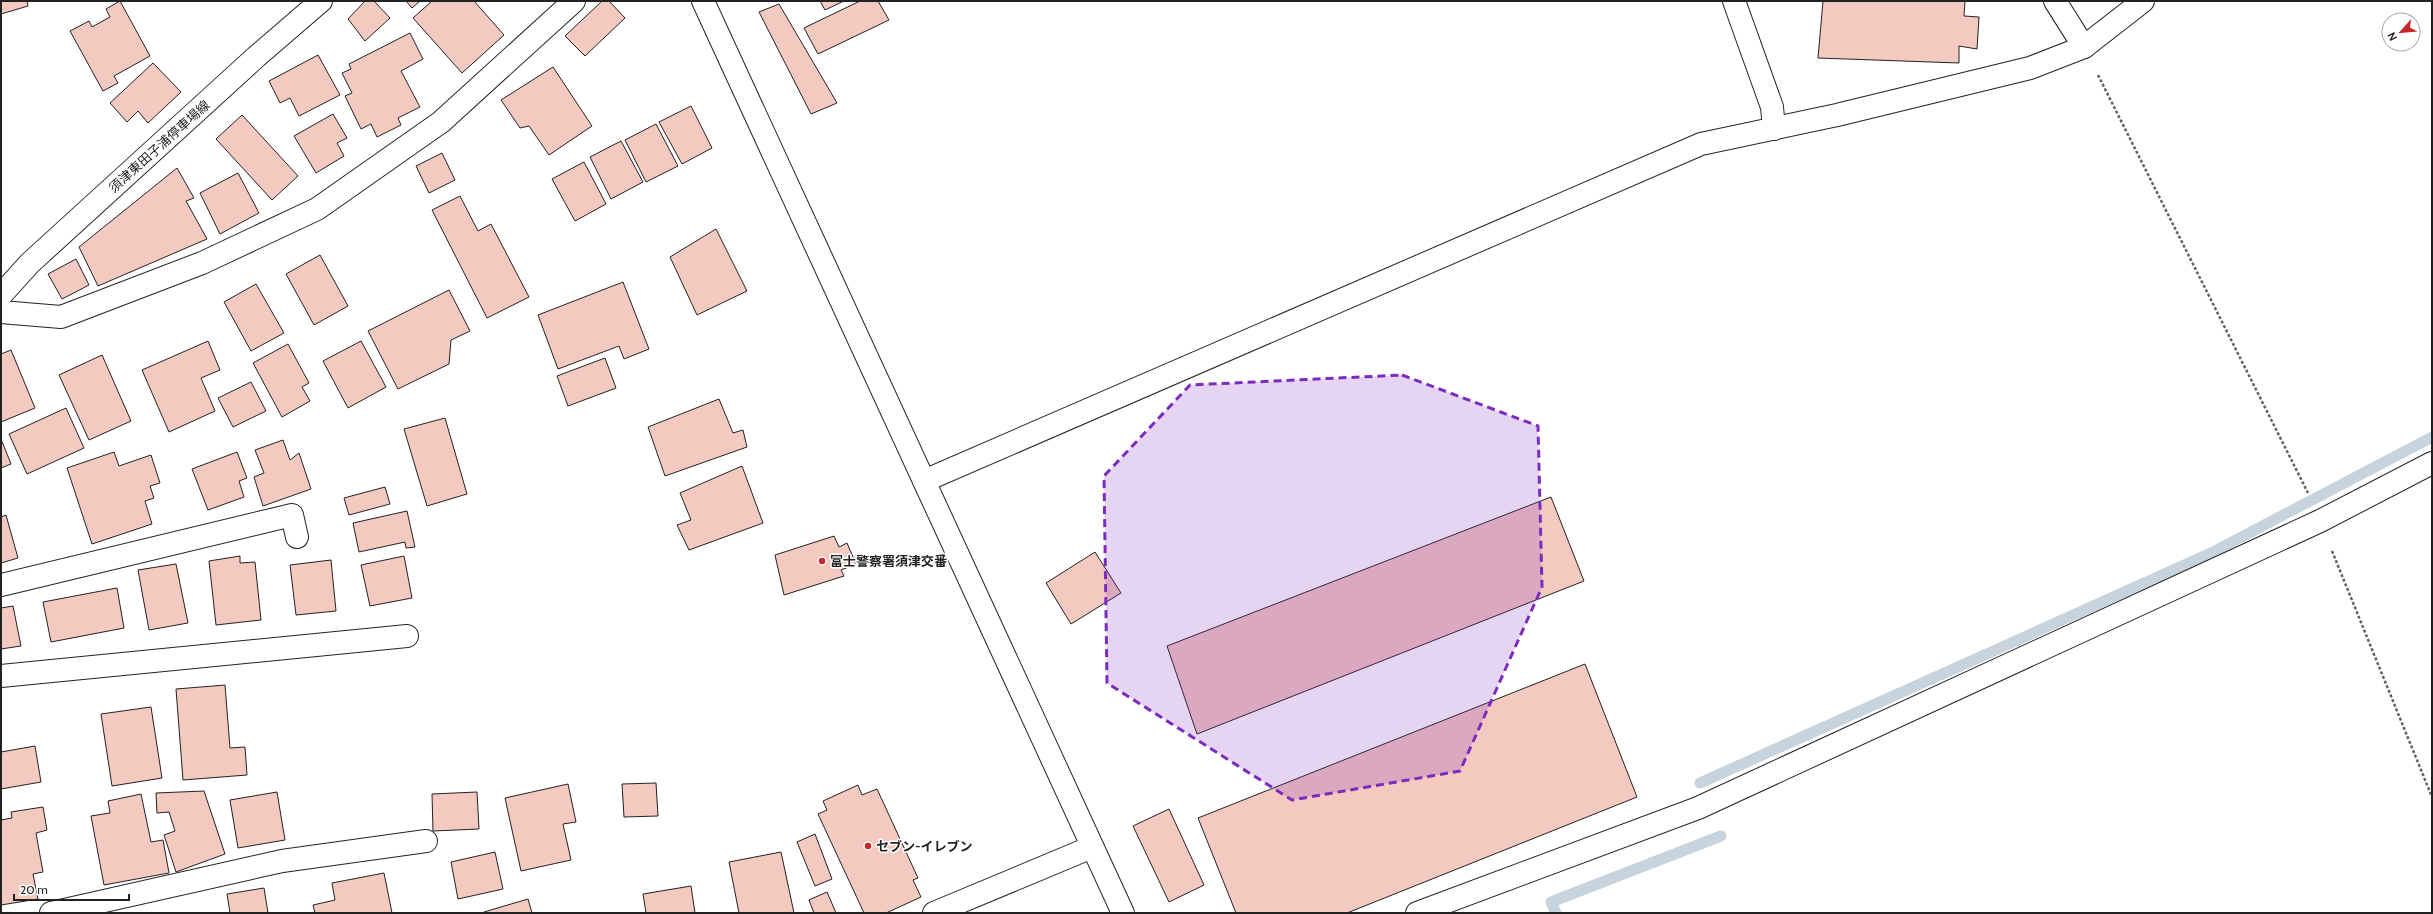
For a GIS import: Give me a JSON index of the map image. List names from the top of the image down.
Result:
{
  "streets": {
    "street": ["須津東田子浦停車場線"]
  },
  "places": ["富士警察署須津交番", "セブン-イレブン"],
  "scale_bar": "20 m",
  "north": "bottom left"
}
